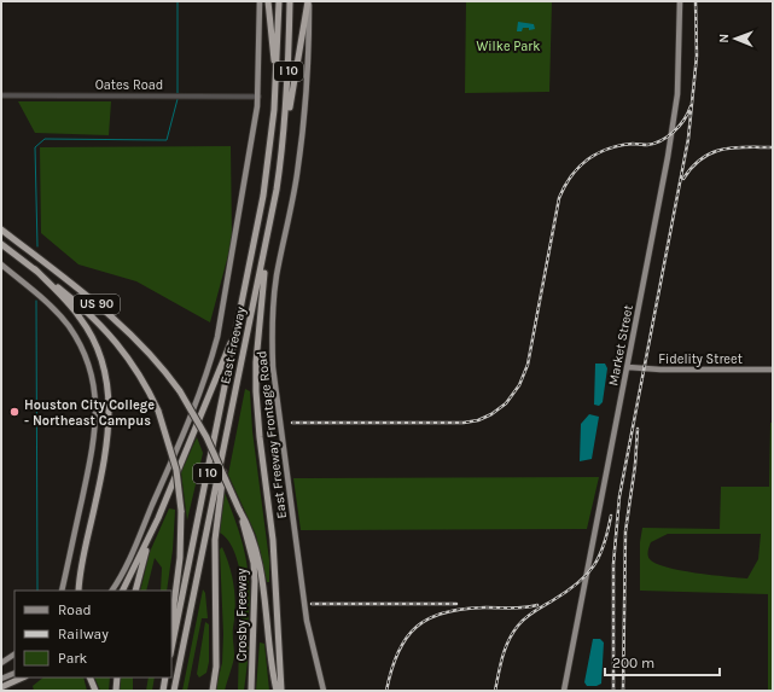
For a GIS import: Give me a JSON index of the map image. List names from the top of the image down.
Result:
{
  "streets": {
    "highway": [
      "I 10",
      "US 90",
      "East Freeway",
      "Crosby Freeway"
    ],
    "main road": ["Market Street", "Fidelity Street", "East Freeway Frontage Road"],
    "street": ["Oates Road"]
  },
  "crossings": [
    ["Market Street", "Fidelity Street"]
  ],
  "parks": ["Wilke Park"],
  "places": ["Houston City College - Northeast Campus"],
  "legend": ["Road", "Railway", "Park"],
  "scale_bar": "200 m",
  "north": "left"
}
